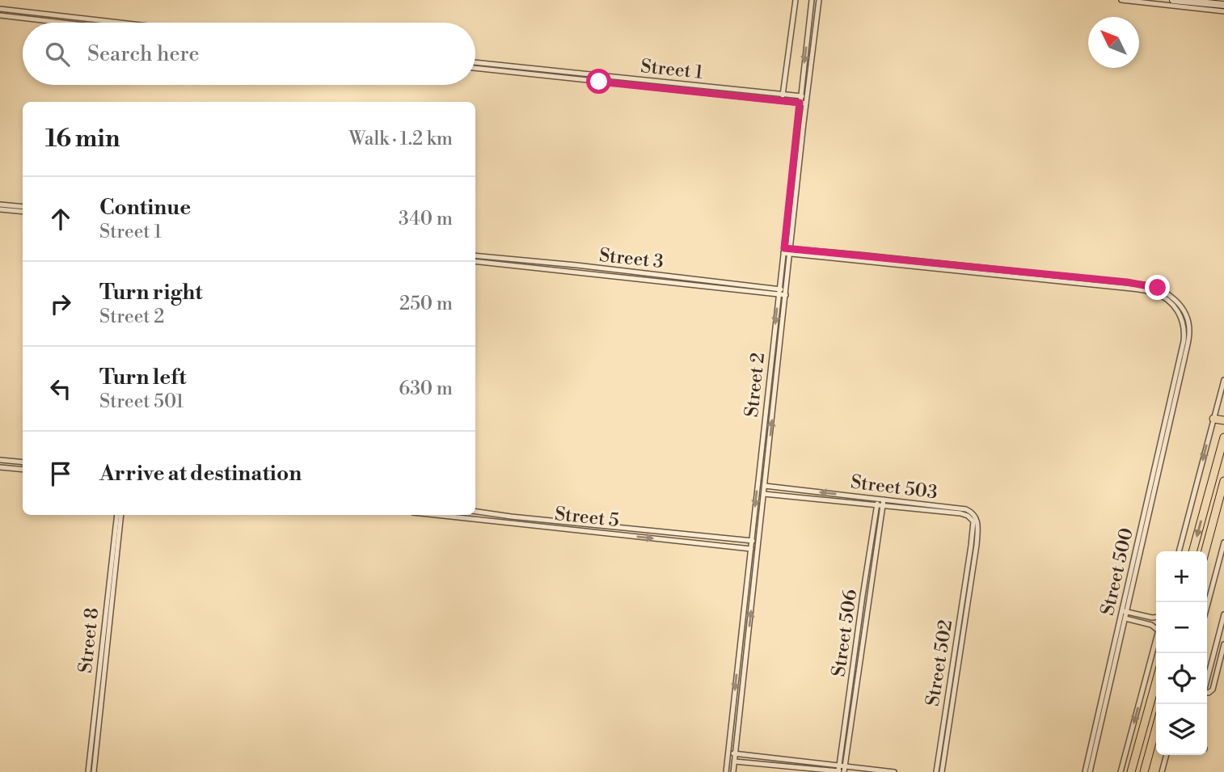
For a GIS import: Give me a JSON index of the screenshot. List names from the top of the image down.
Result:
{
  "streets": {
    "street": [
      "Street 1",
      "Street 3",
      "Street 2",
      "Street 503",
      "Street 5",
      "Street 500",
      "Street 506",
      "Street 8",
      "Street 502"
    ]
  },
  "crossings": [
    ["Street 1", "Street 2"],
    ["Street 3", "Street 2"],
    ["Street 2", "Street 503"],
    ["Street 2", "Street 5"],
    ["Street 2", "Street 500"],
    ["Street 503", "Street 506"],
    ["Street 503", "Street 502"]
  ],
  "north": "top left",
  "page": {
    "search": "Search here",
    "heading": ["16 min", "Walk · 1.2 km"],
    "list": [
      ["Continue", "Street 1", "340 m"],
      ["Turn right", "Street 2", "250 m"],
      ["Turn left", "Street 501", "630 m"],
      "Arrive at destination"
    ],
    "map_buttons": ["+", "−"]
  }
}
